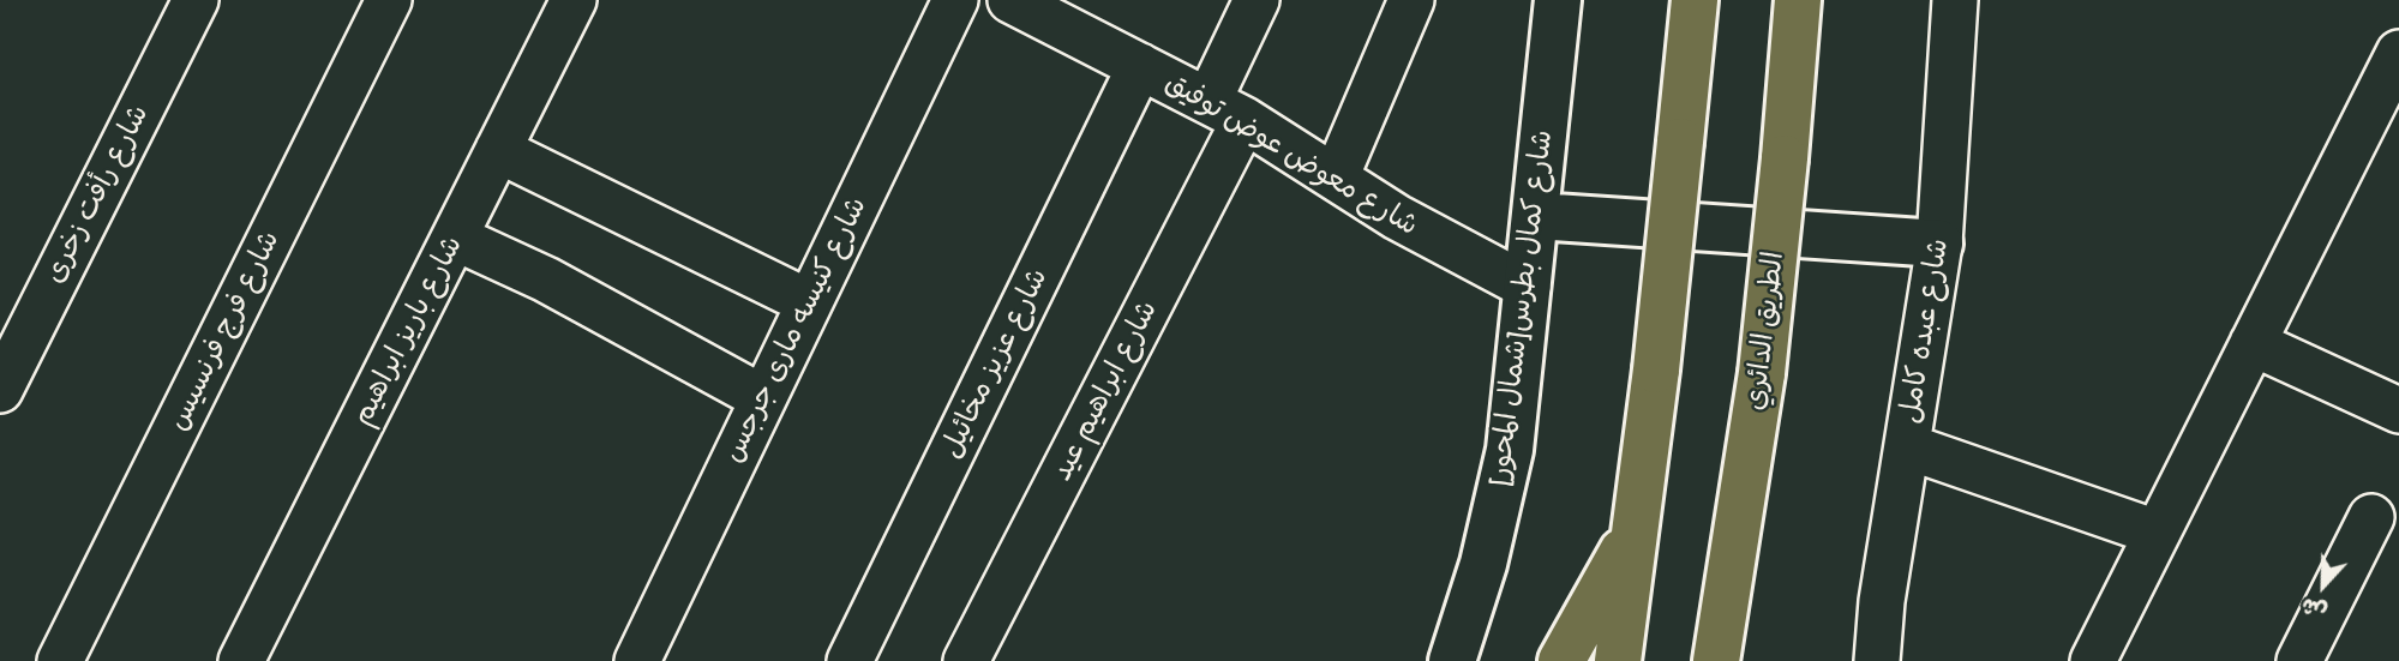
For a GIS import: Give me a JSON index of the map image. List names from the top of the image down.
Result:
{
  "streets": {
    "highway": ["الطريق الدائري"],
    "street": [
      "شارع معوض عوض توفيق",
      "شارع رأفت زخرى",
      "شارع كمال بطرس[شمال المحور]",
      "شارع كنيسه مارى جرجس",
      "شارع فرج فرنسيس",
      "شارع باريز ابراهيم",
      "شارع عبده كامل",
      "شارع عزيز مخائيل",
      "شارع ابراهيم عيد"
    ]
  },
  "crossings": [
    ["شارع معوض عوض توفيق", "شارع كمال بطرس[شمال المحور]"],
    ["شارع معوض عوض توفيق", "شارع عزيز مخائيل"],
    ["شارع معوض عوض توفيق", "شارع ابراهيم عيد"]
  ],
  "north": "bottom"
}
